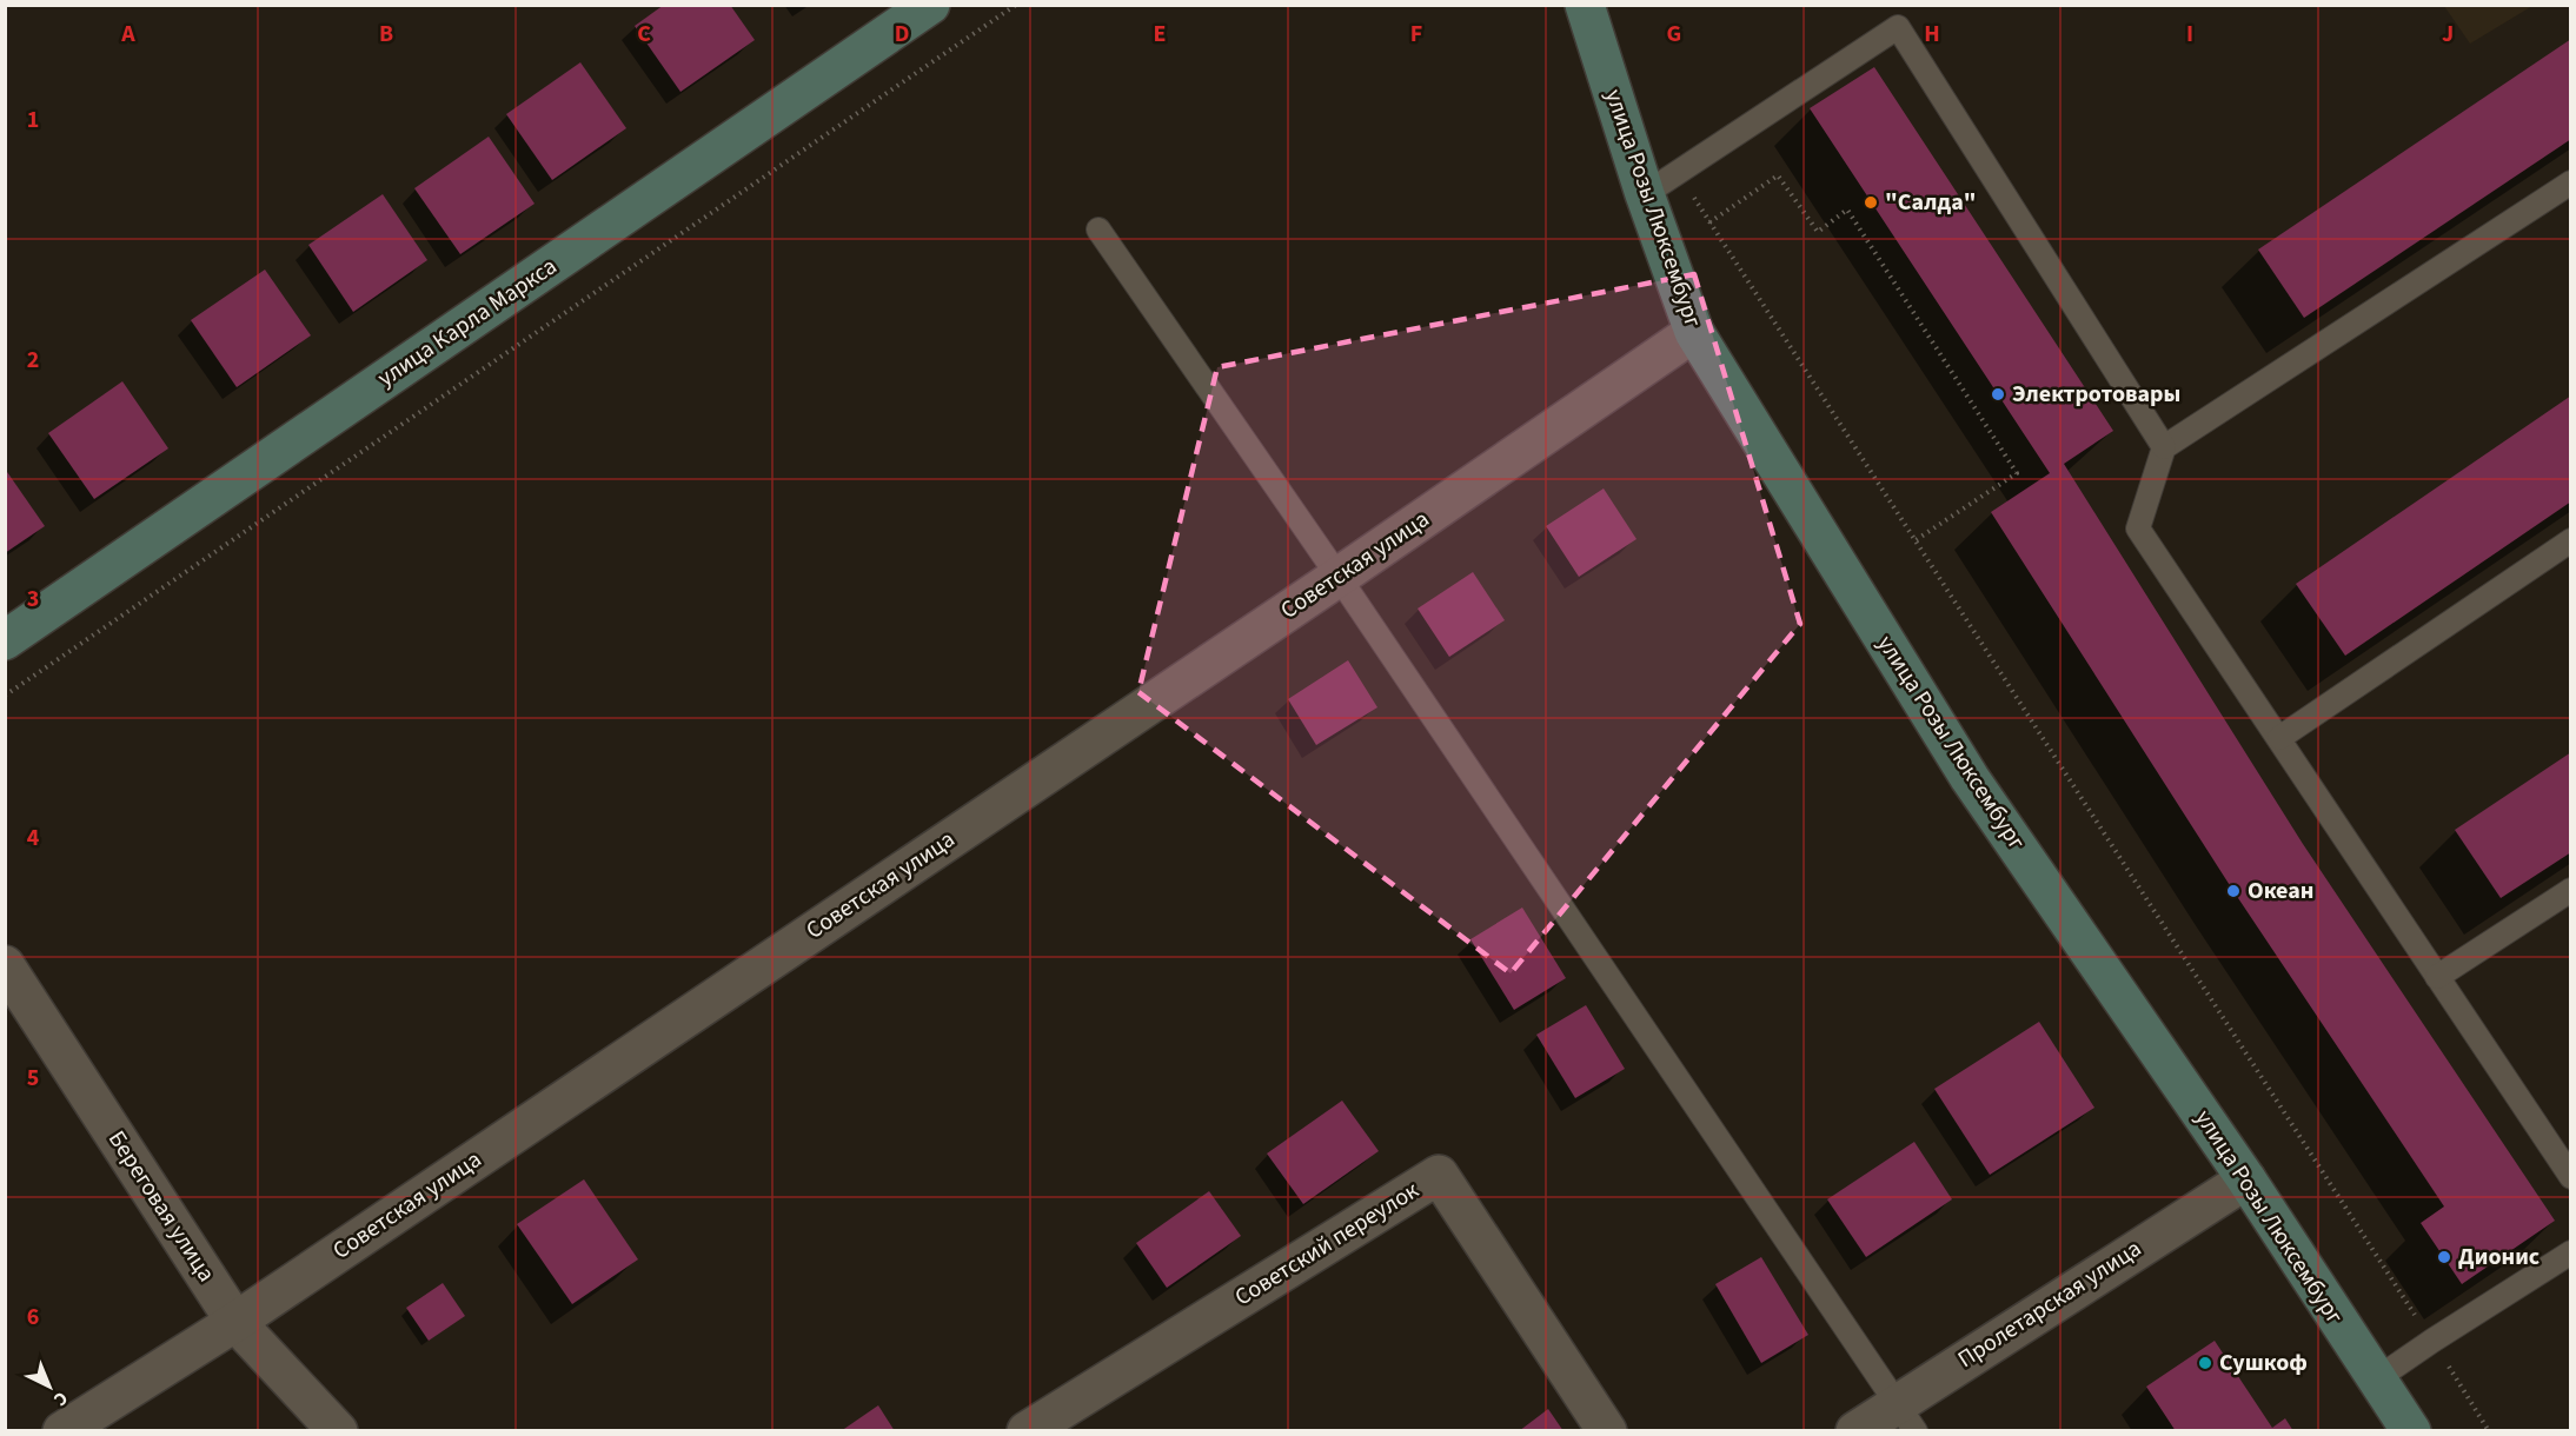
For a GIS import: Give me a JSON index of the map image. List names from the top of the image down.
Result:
{
  "streets": {
    "street": [
      "улица Розы Люксембург",
      "улица Карла Маркса",
      "Советская улица",
      "Береговая улица",
      "Советский переулок",
      "Пролетарская улица"
    ]
  },
  "crossings": [
    ["улица Розы Люксембург", "Советская улица"],
    ["улица Розы Люксембург", "Пролетарская улица"],
    ["Советская улица", "Береговая улица"]
  ],
  "places": [
    "\"Салда\"",
    "Электротовары",
    "Океан",
    "Дионис",
    "Сушкоф"
  ],
  "north": "bottom right",
  "grid": {
    "columns": [
      "A",
      "B",
      "C",
      "D",
      "E",
      "F",
      "G",
      "H",
      "I",
      "J"
    ],
    "rows": [
      "1",
      "2",
      "3",
      "4",
      "5",
      "6"
    ]
  }
}
